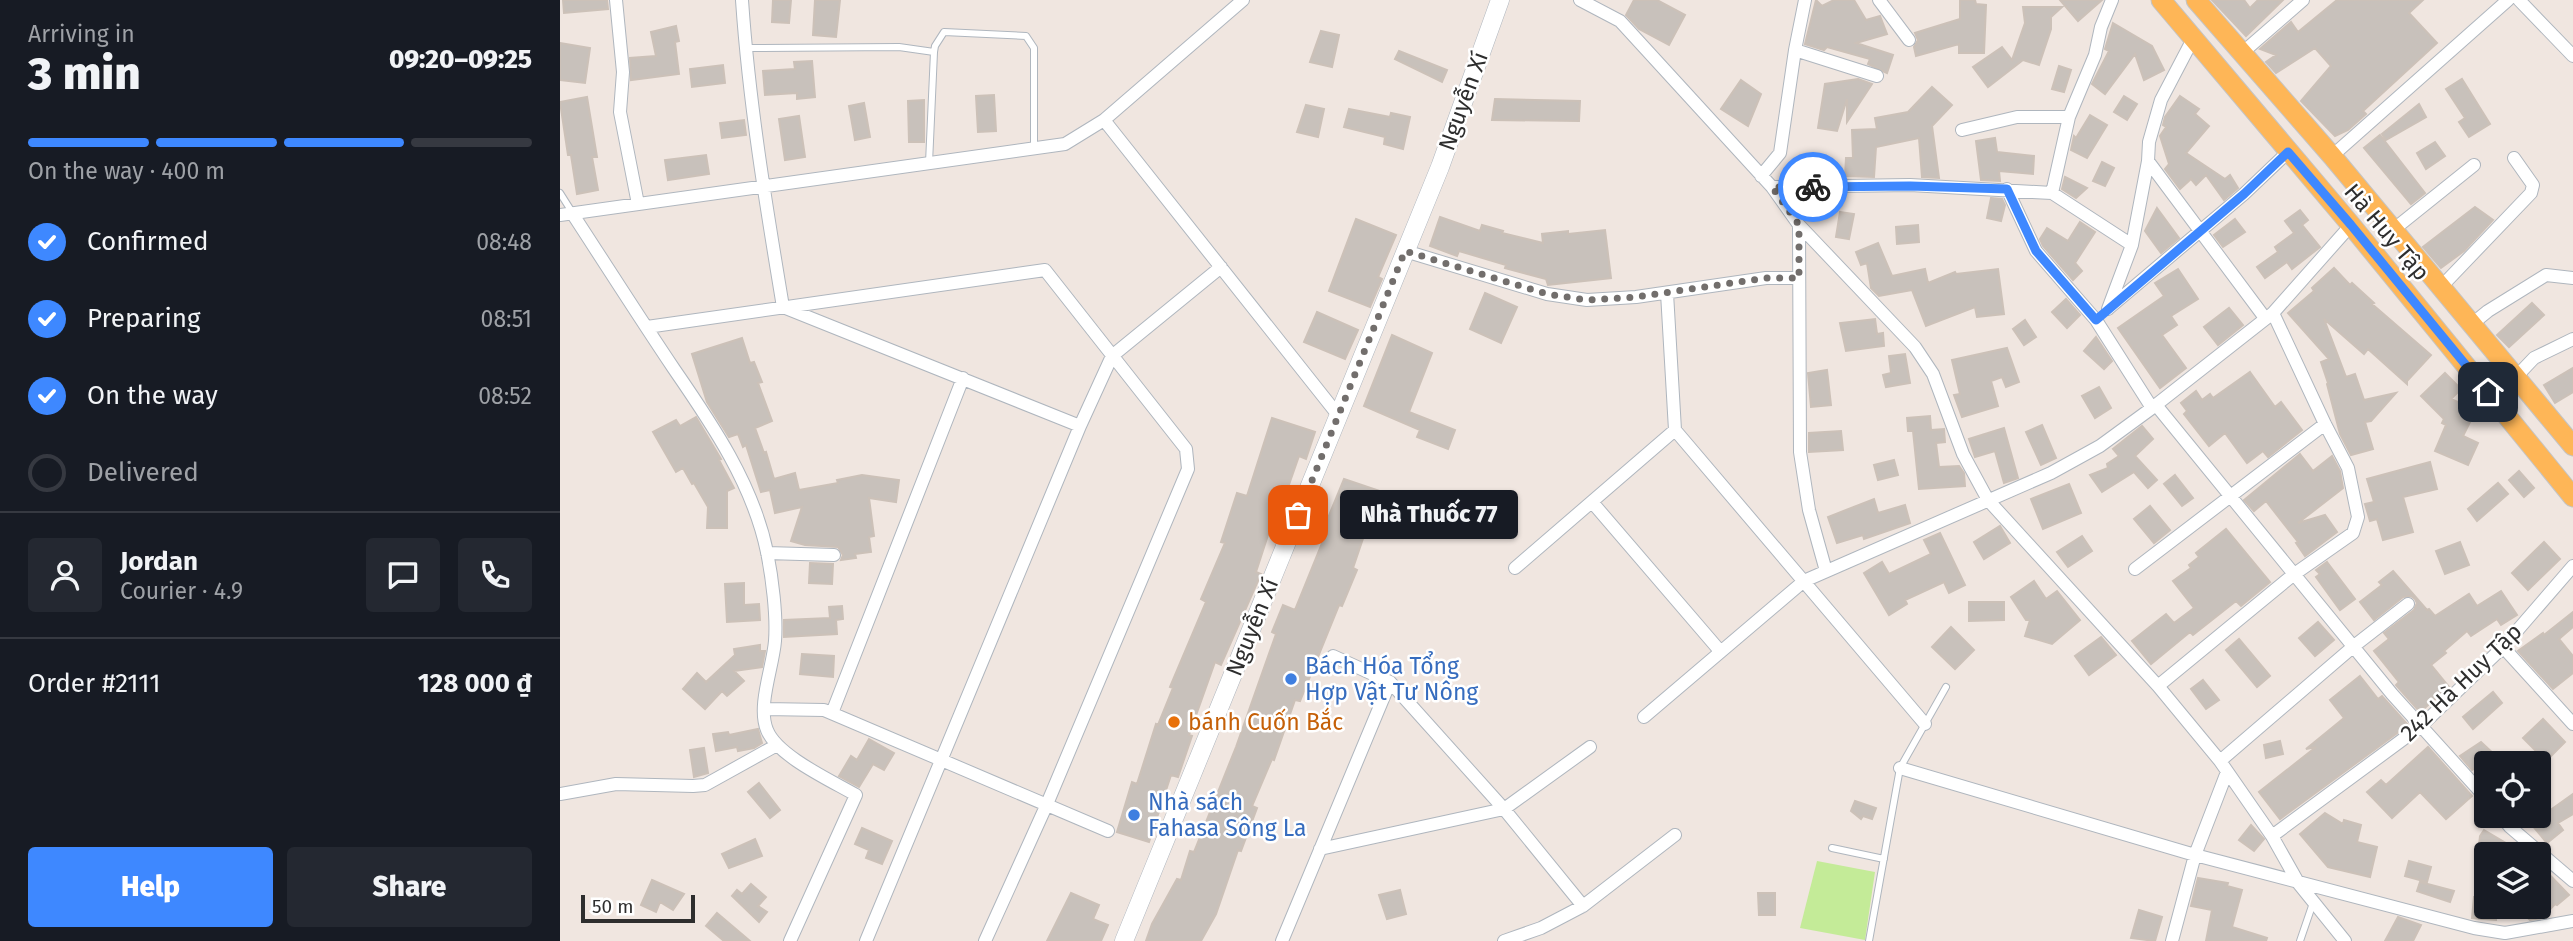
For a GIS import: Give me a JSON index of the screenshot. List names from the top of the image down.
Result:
{
  "streets": {
    "main road": ["Hà Huy Tập"],
    "street": ["Nguyễn Xí", "242 Hà Huy Tập"]
  },
  "places": [
    "Nhà Thuốc 77",
    "Bách Hóa Tổng Hợp Vật Tư Nông",
    "bánh Cuốn Bắc",
    "Nhà sách Fahasa Sông La"
  ],
  "scale_bar": "50 m",
  "page": {
    "heading": ["3 min", "Arriving in", "09:20–09:25"],
    "panel": [
      "Jordan",
      "Courier · 4.9",
      "Order #2111",
      "128 000 ₫"
    ],
    "bar": "On the way · 400 m",
    "list": [
      ["Confirmed", "08:48"],
      ["Preparing", "08:51"],
      ["On the way", "08:52"],
      "Delivered"
    ],
    "bubble": "Nhà Thuốc 77",
    "buttons": ["Help", "Share"],
    "scale": "50 m"
  }
}
